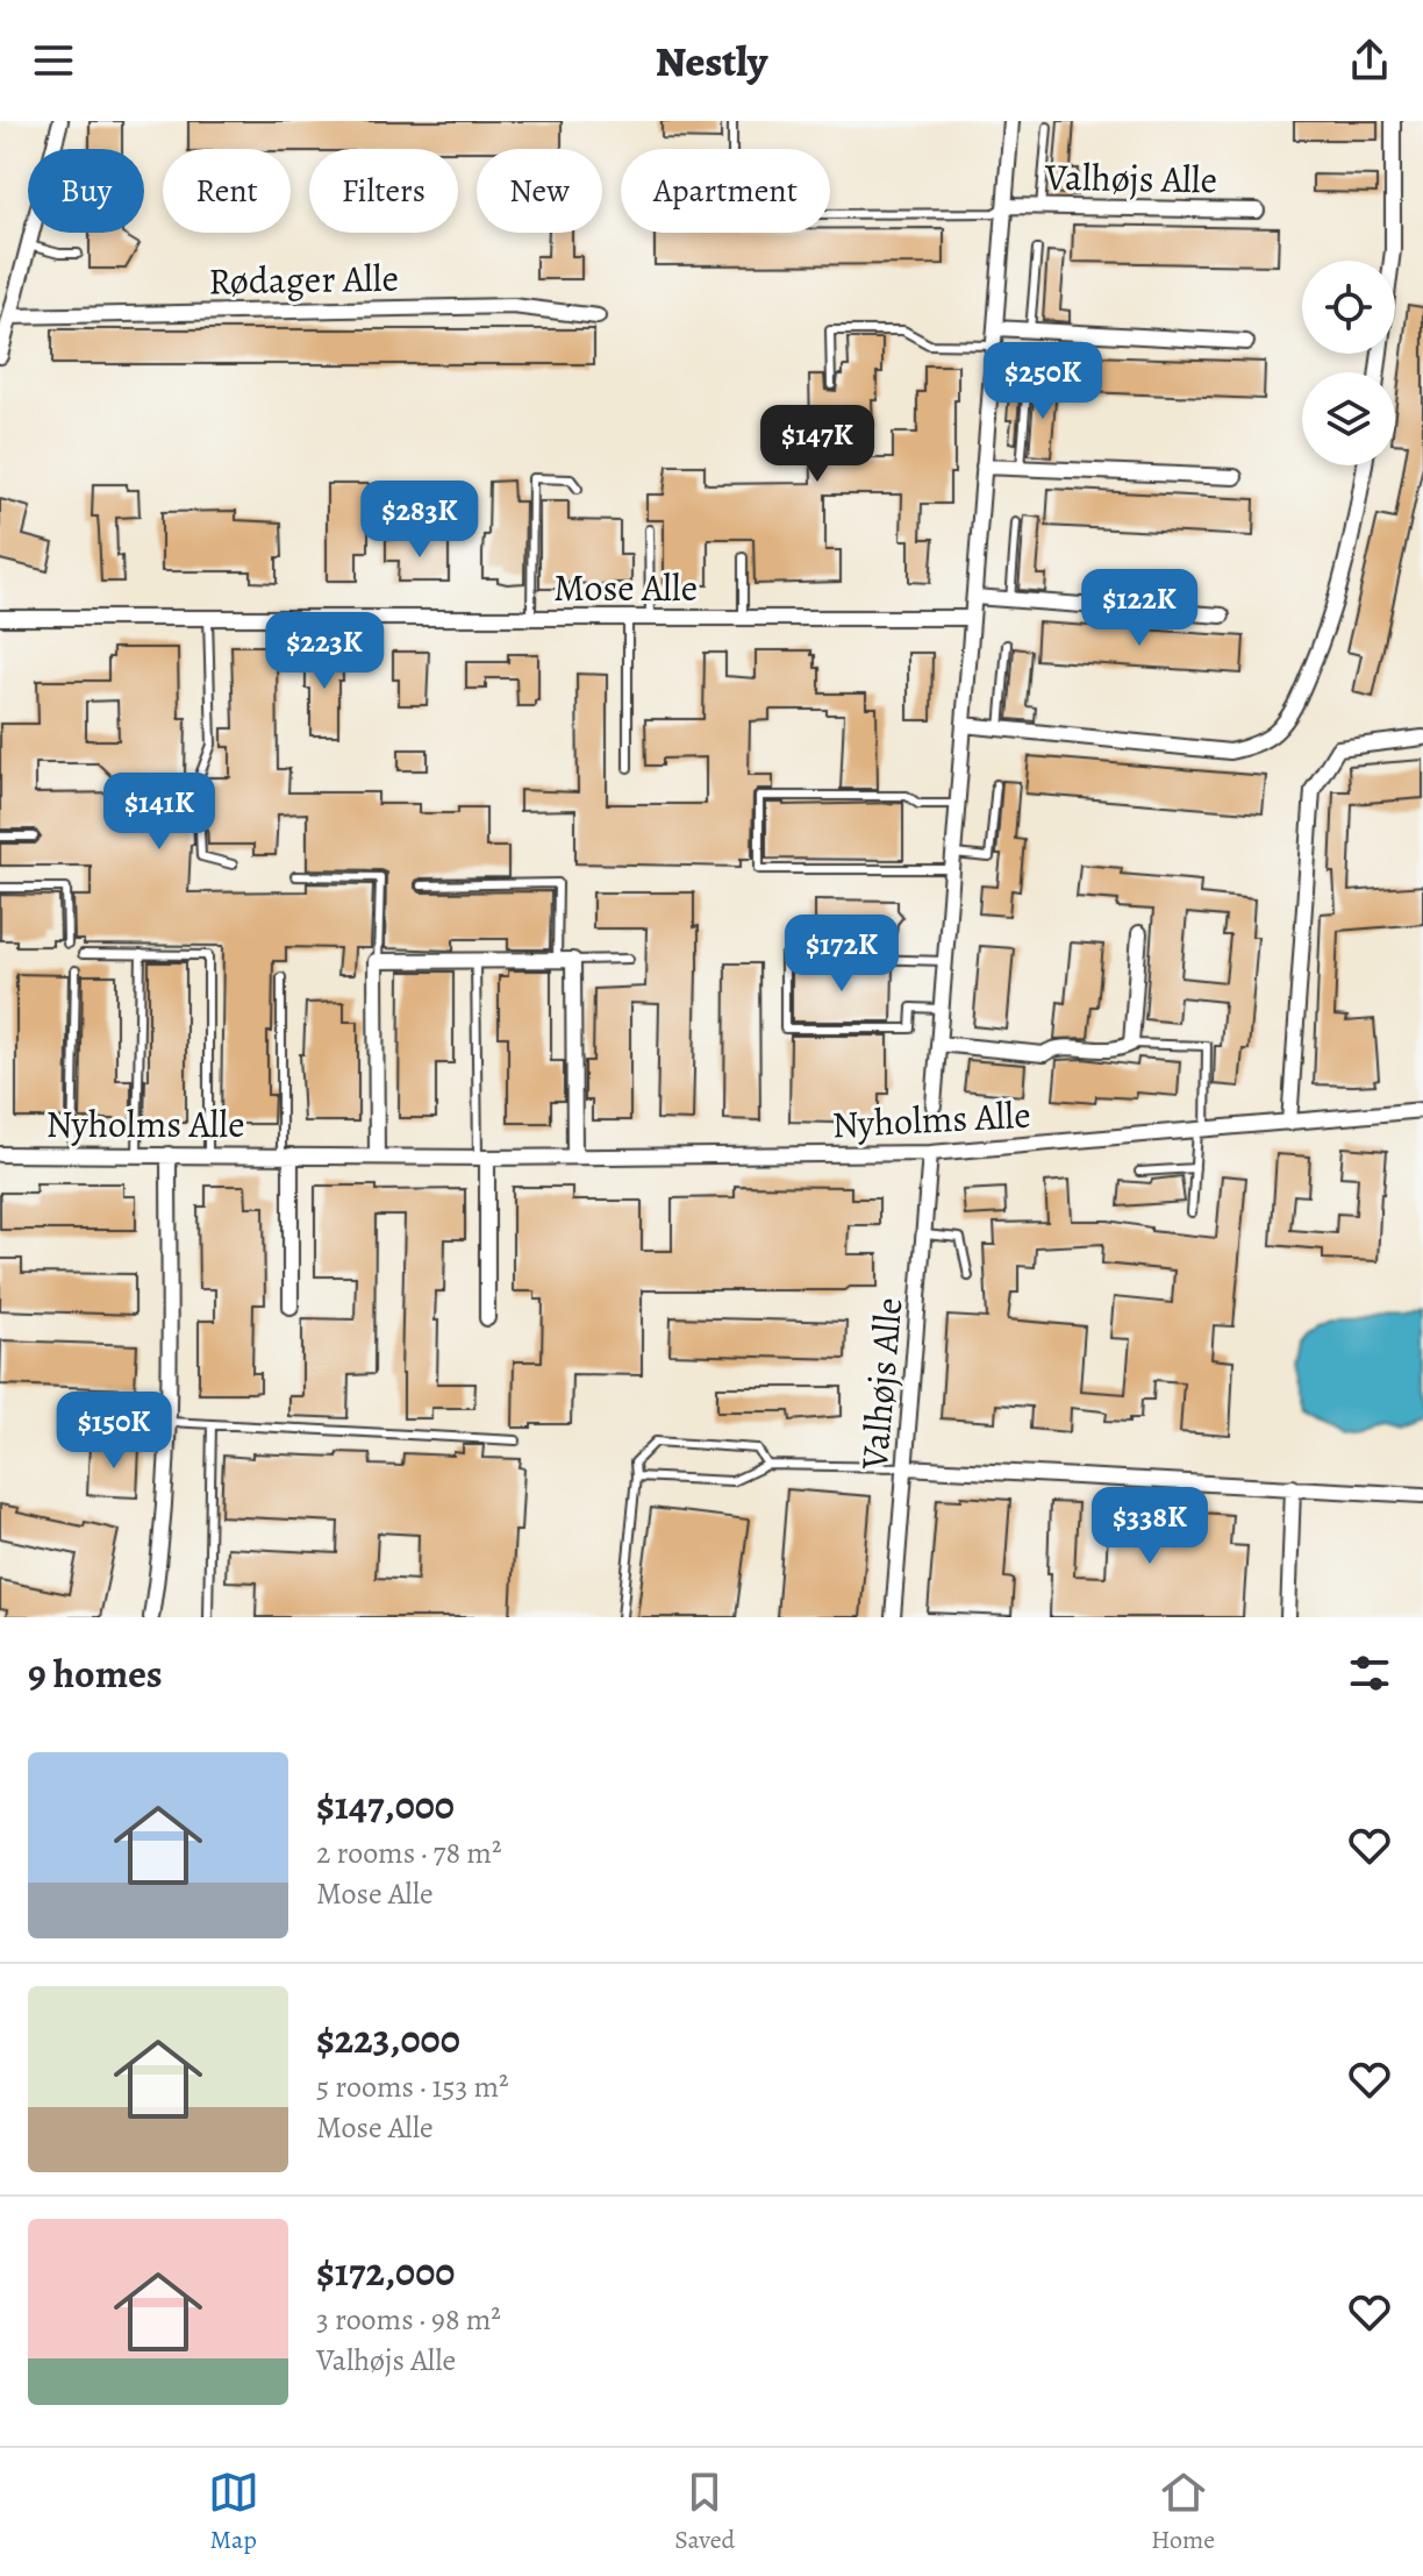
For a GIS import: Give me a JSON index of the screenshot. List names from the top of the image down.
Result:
{
  "streets": {
    "street": [
      "Valhøjs Alle",
      "Rødager Alle",
      "Mose Alle",
      "Nyholms Alle"
    ]
  },
  "crossings": [
    ["Valhøjs Alle", "Mose Alle"],
    ["Valhøjs Alle", "Nyholms Alle"]
  ],
  "page": {
    "header": "Nestly",
    "chip": [
      "Buy",
      "Rent",
      "Filters",
      "New",
      "Apartment"
    ],
    "price": [
      "$250K",
      "$147K",
      "$283K",
      "$122K",
      "$223K",
      "$141K",
      "$172K",
      "$150K",
      "$338K"
    ],
    "heading": "9 homes",
    "list": [
      {
        "name": "$147,000",
        "note": "2 rooms · 78 m² · Mose Alle"
      },
      {
        "name": "$223,000",
        "note": "5 rooms · 153 m² · Mose Alle"
      },
      {
        "name": "$172,000",
        "note": "3 rooms · 98 m² · Valhøjs Alle"
      }
    ],
    "tabs": ["Map", "Saved", "Home"]
  }
}
